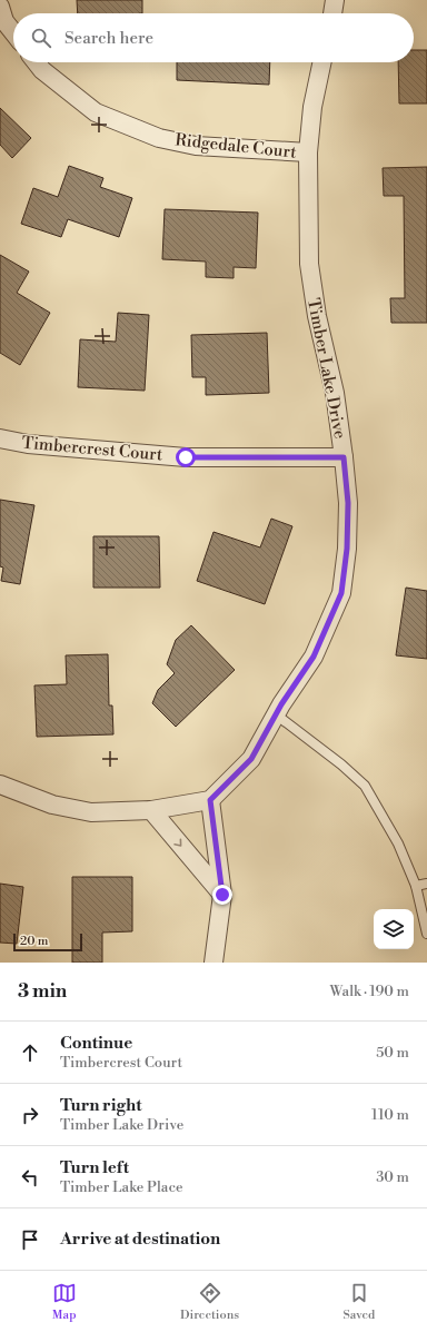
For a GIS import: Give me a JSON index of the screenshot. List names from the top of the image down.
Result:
{
  "streets": {
    "street": ["Ridgedale Court", "Timber Lake Drive", "Timbercrest Court"]
  },
  "crossings": [
    ["Ridgedale Court", "Timber Lake Drive"],
    ["Timber Lake Drive", "Timbercrest Court"]
  ],
  "scale_bar": "20 m",
  "page": {
    "search": "Search here",
    "scale": "20 m",
    "heading": ["3 min", "Walk · 190 m"],
    "list": [
      ["Continue", "Timbercrest Court", "50 m"],
      ["Turn right", "Timber Lake Drive", "110 m"],
      ["Turn left", "Timber Lake Place", "30 m"],
      "Arrive at destination"
    ],
    "nav": ["Map", "Directions", "Saved"]
  }
}
